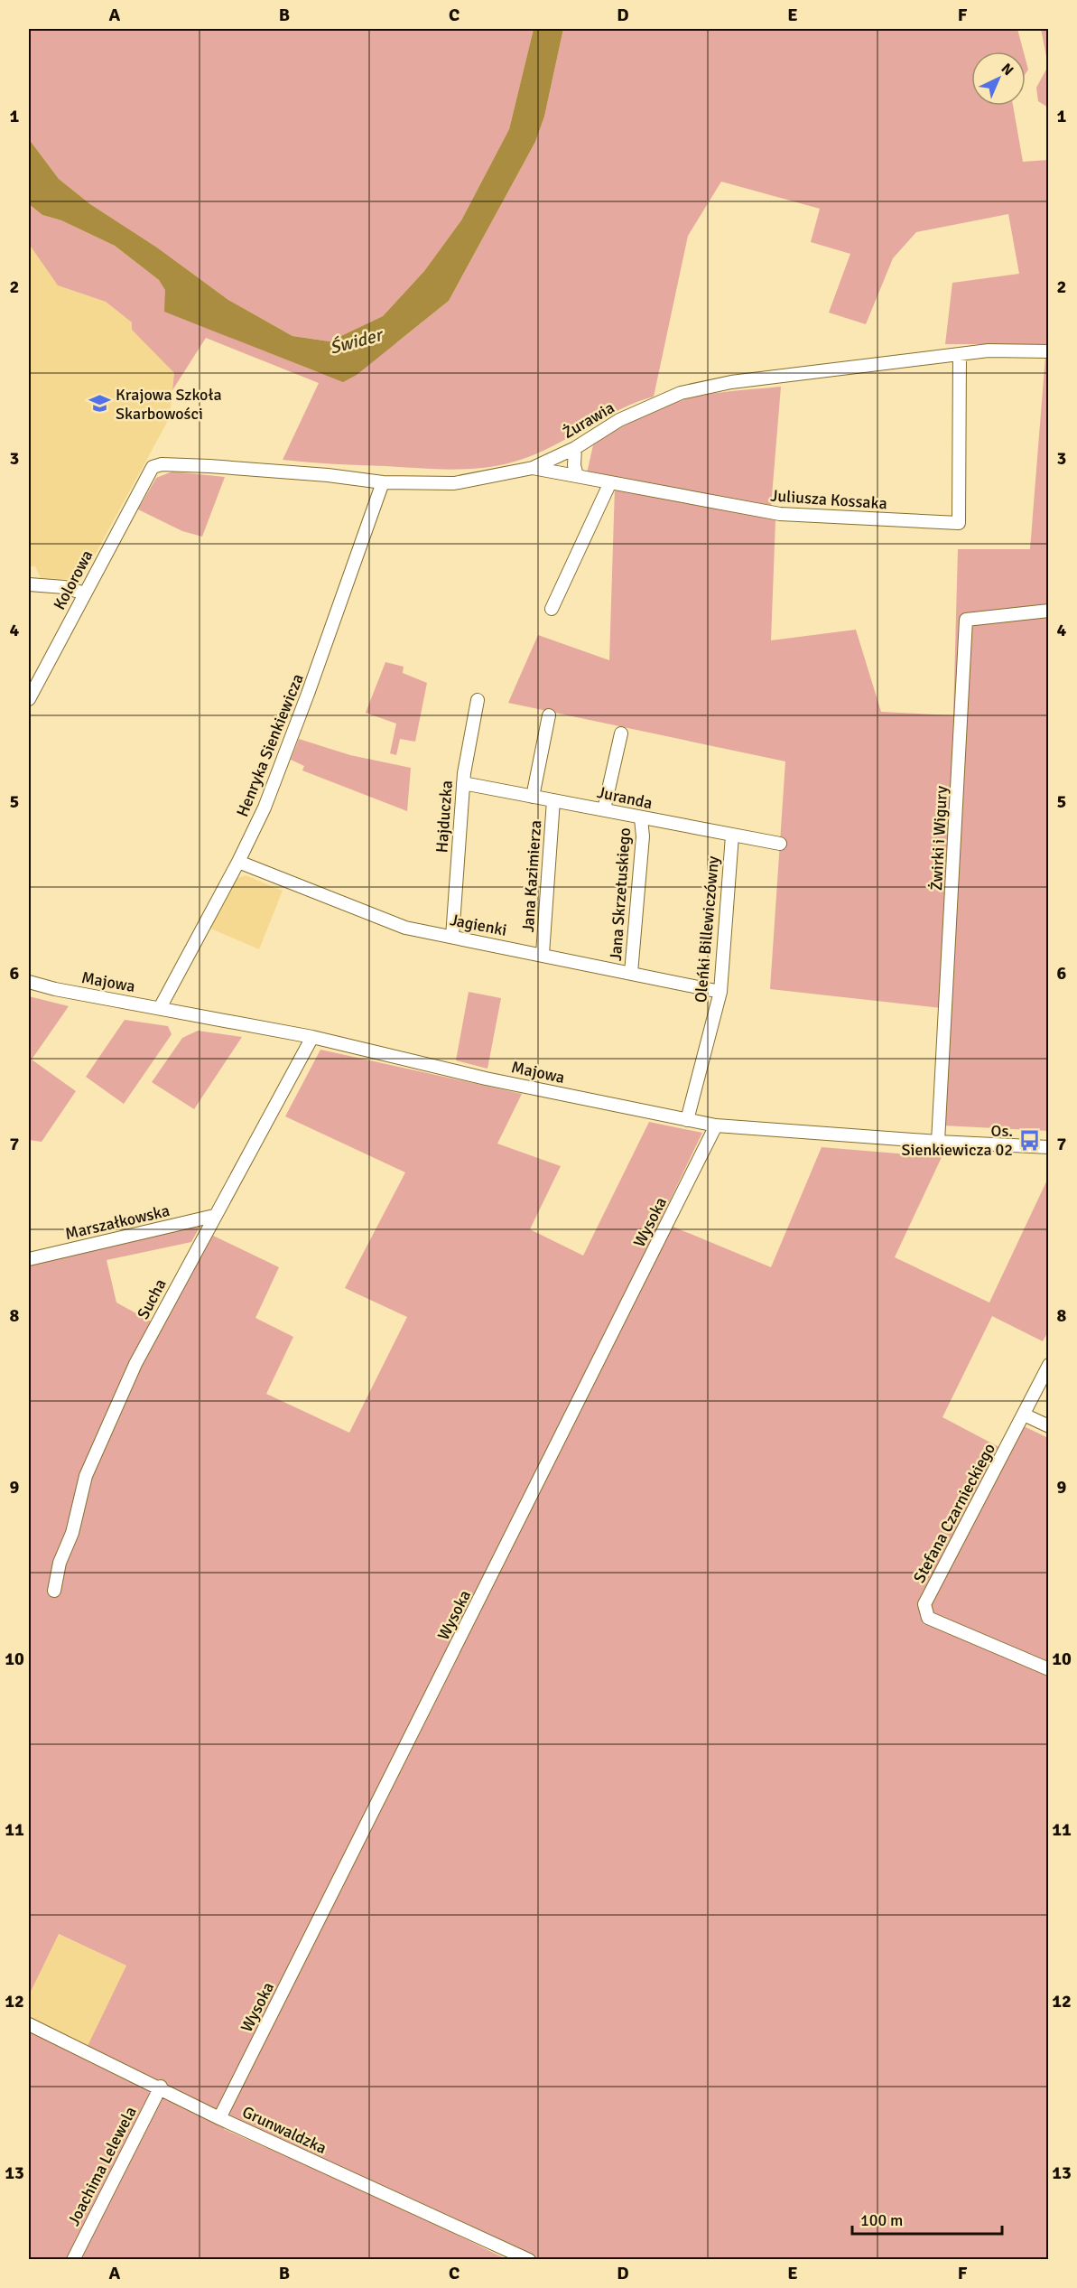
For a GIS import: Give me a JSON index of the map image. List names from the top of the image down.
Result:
{
  "streets": {
    "street": [
      "Żurawia",
      "Juliusza Kossaka",
      "Kolorowa",
      "Henryka Sienkiewicza",
      "Juranda",
      "Hajduczka",
      "Żwirki i Wigury",
      "Jana Kazimierza",
      "Jana Skrzetuskiego",
      "Jagienki",
      "Oleńki Billewiczówny",
      "Majowa",
      "Marszałkowska",
      "Wysoka",
      "Sucha",
      "Stefana Czarnieckiego",
      "Grunwaldzka",
      "Joachima Lelewela"
    ]
  },
  "crossings": [
    ["Żurawia", "Juliusza Kossaka"],
    ["Żurawia", "Kolorowa"],
    ["Żurawia", "Henryka Sienkiewicza"],
    ["Henryka Sienkiewicza", "Jagienki"],
    ["Henryka Sienkiewicza", "Majowa"],
    ["Juranda", "Hajduczka"],
    ["Juranda", "Jana Kazimierza"],
    ["Juranda", "Jana Skrzetuskiego"],
    ["Juranda", "Oleńki Billewiczówny"],
    ["Hajduczka", "Jagienki"],
    ["Żwirki i Wigury", "Majowa"],
    ["Jana Kazimierza", "Jagienki"],
    ["Jana Skrzetuskiego", "Jagienki"],
    ["Jagienki", "Oleńki Billewiczówny"],
    ["Oleńki Billewiczówny", "Majowa"],
    ["Majowa", "Wysoka"],
    ["Majowa", "Sucha"],
    ["Marszałkowska", "Sucha"],
    ["Wysoka", "Grunwaldzka"],
    ["Grunwaldzka", "Joachima Lelewela"]
  ],
  "water": ["Świder"],
  "places": {
    "school or university": ["Krajowa Szkoła Skarbowości"],
    "bus stop": ["Os. Sienkiewicza 02"]
  },
  "scale_bar": "100 m",
  "north": "top right",
  "grid": {
    "columns": [
      "A",
      "B",
      "C",
      "D",
      "E",
      "F"
    ],
    "rows": [
      "1",
      "2",
      "3",
      "4",
      "5",
      "6",
      "7",
      "8",
      "9",
      "10",
      "11",
      "12",
      "13"
    ]
  }
}
